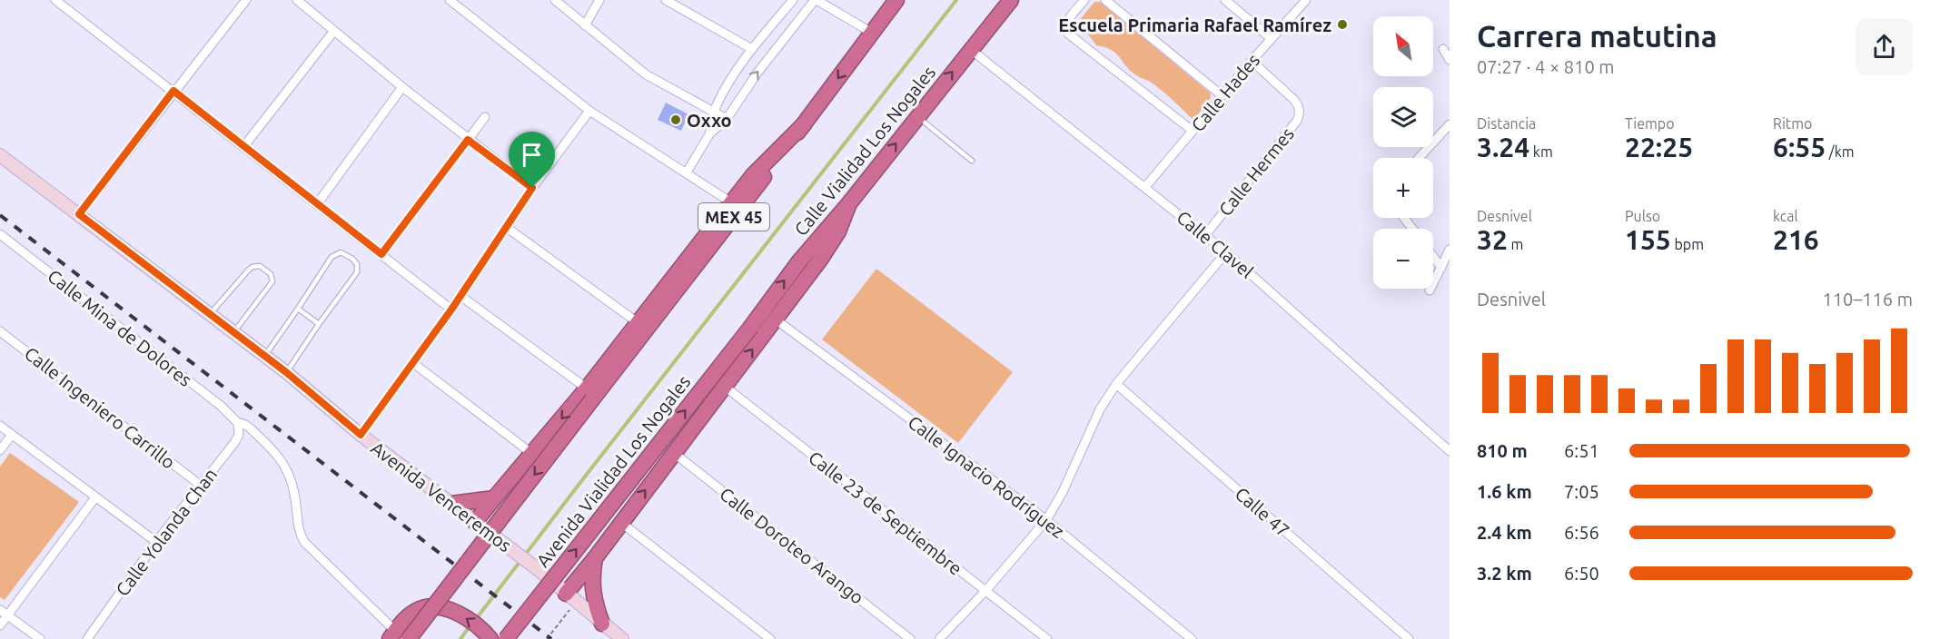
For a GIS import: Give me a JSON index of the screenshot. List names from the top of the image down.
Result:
{
  "streets": {
    "highway": ["Calle Vialidad Los Nogales", "MEX 45", "Avenida Vialidad Los Nogales"],
    "street": [
      "Calle Hades",
      "Calle Hermes",
      "Calle Clavel",
      "Calle Mina de Dolores",
      "Calle Ingeniero Carrillo",
      "Calle Ignacio Rodríguez",
      "Avenida Venceremos",
      "Calle 47",
      "Calle 23 de Septiembre",
      "Calle Yolanda Chan",
      "Calle Doroteo Arango"
    ]
  },
  "crossings": [
    ["Calle Hades", "Calle Hermes"],
    ["Calle Hades", "Calle Clavel"],
    ["Calle Vialidad Los Nogales", "Calle Clavel"],
    ["Calle Vialidad Los Nogales", "Avenida Vialidad Los Nogales"],
    ["Calle Hermes", "Calle Clavel"],
    ["MEX 45", "Calle Mina de Dolores"],
    ["Calle Mina de Dolores", "Calle Yolanda Chan"],
    ["Calle Ingeniero Carrillo", "Calle Yolanda Chan"]
  ],
  "places": ["Escuela Primaria Rafael Ramírez", "Oxxo"],
  "north": "top left",
  "page": {
    "heading": ["Carrera matutina", "07:27 · 4 × 810 m"],
    "map_buttons": ["+", "−"],
    "stats": [
      ["Distancia", "3.24 km"],
      ["Tiempo", "22:25"],
      ["Ritmo", "6:55 /km"],
      ["Desnivel", "32 m"],
      ["Pulso", "155 bpm"],
      ["kcal", "216"]
    ],
    "chart": ["Desnivel", "110–116 m"],
    "list": [
      {
        "name": "810 m",
        "note": "6:51"
      },
      {
        "name": "1.6 km",
        "note": "7:05"
      },
      {
        "name": "2.4 km",
        "note": "6:56"
      },
      {
        "name": "3.2 km",
        "note": "6:50"
      }
    ]
  }
}
